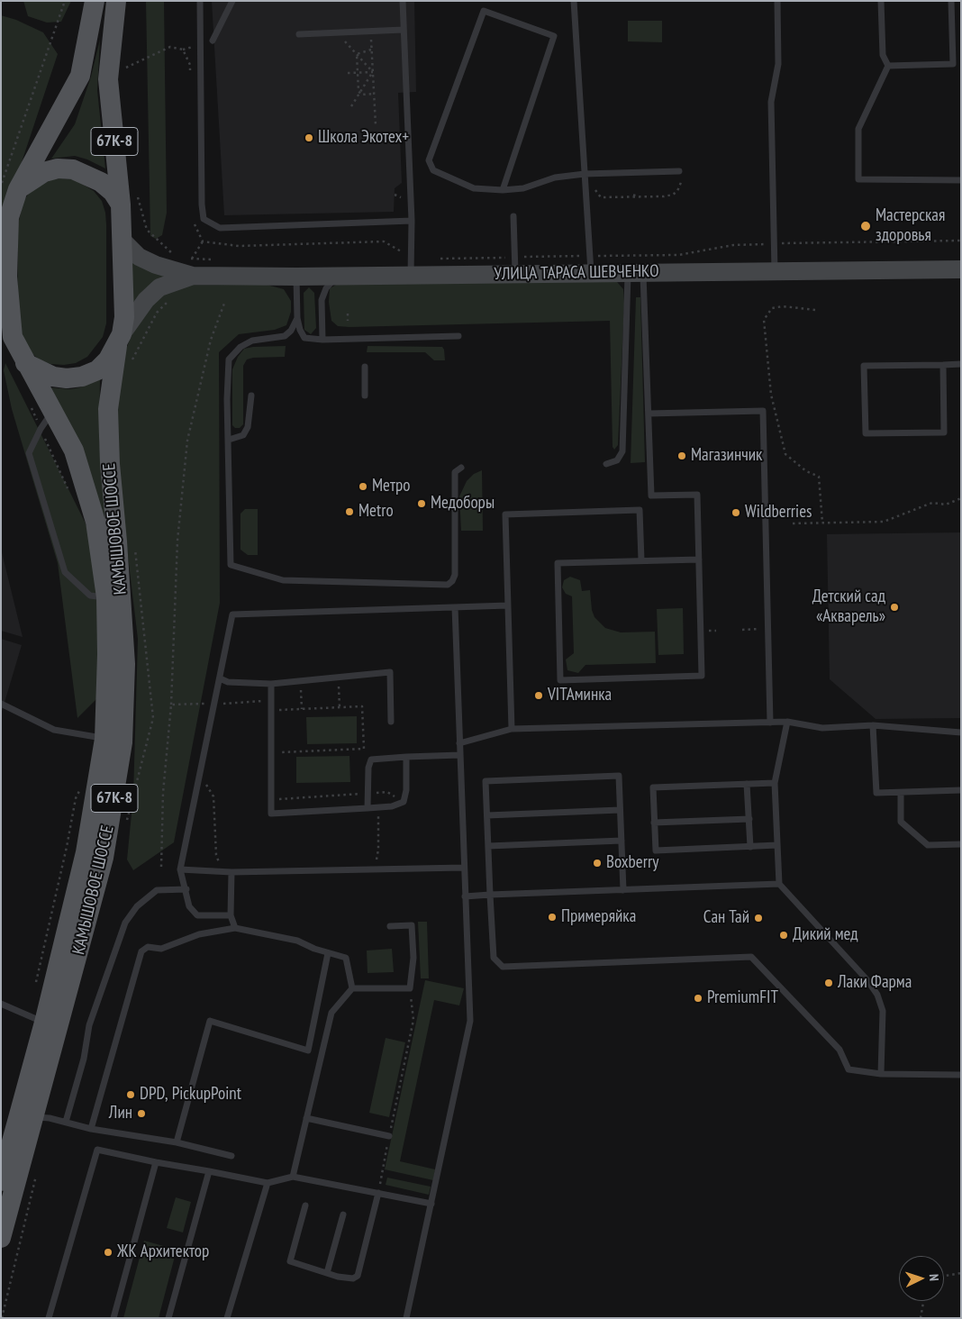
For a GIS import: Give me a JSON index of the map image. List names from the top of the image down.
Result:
{
  "streets": {
    "main road": ["67К-8", "УЛИЦА ТАРАСА ШЕВЧЕНКО", "КАМЫШОВОЕ ШОССЕ"]
  },
  "crossings": [
    ["УЛИЦА ТАРАСА ШЕВЧЕНКО", "КАМЫШОВОЕ ШОССЕ"]
  ],
  "places": [
    "Школа Экотех+",
    "Мастерская здоровья",
    "Магазинчик",
    "Метро",
    "Медоборы",
    "Metro",
    "Wildberries",
    "Детский сад «Акварель»",
    "VITAминка",
    "Boxberry",
    "Примеряйка",
    "Сан Тай",
    "Дикий мед",
    "Лаки Фарма",
    "PremiumFIT",
    "DPD, PickupPoint",
    "Лин",
    "ЖК Архитектор"
  ],
  "north": "right"
}
